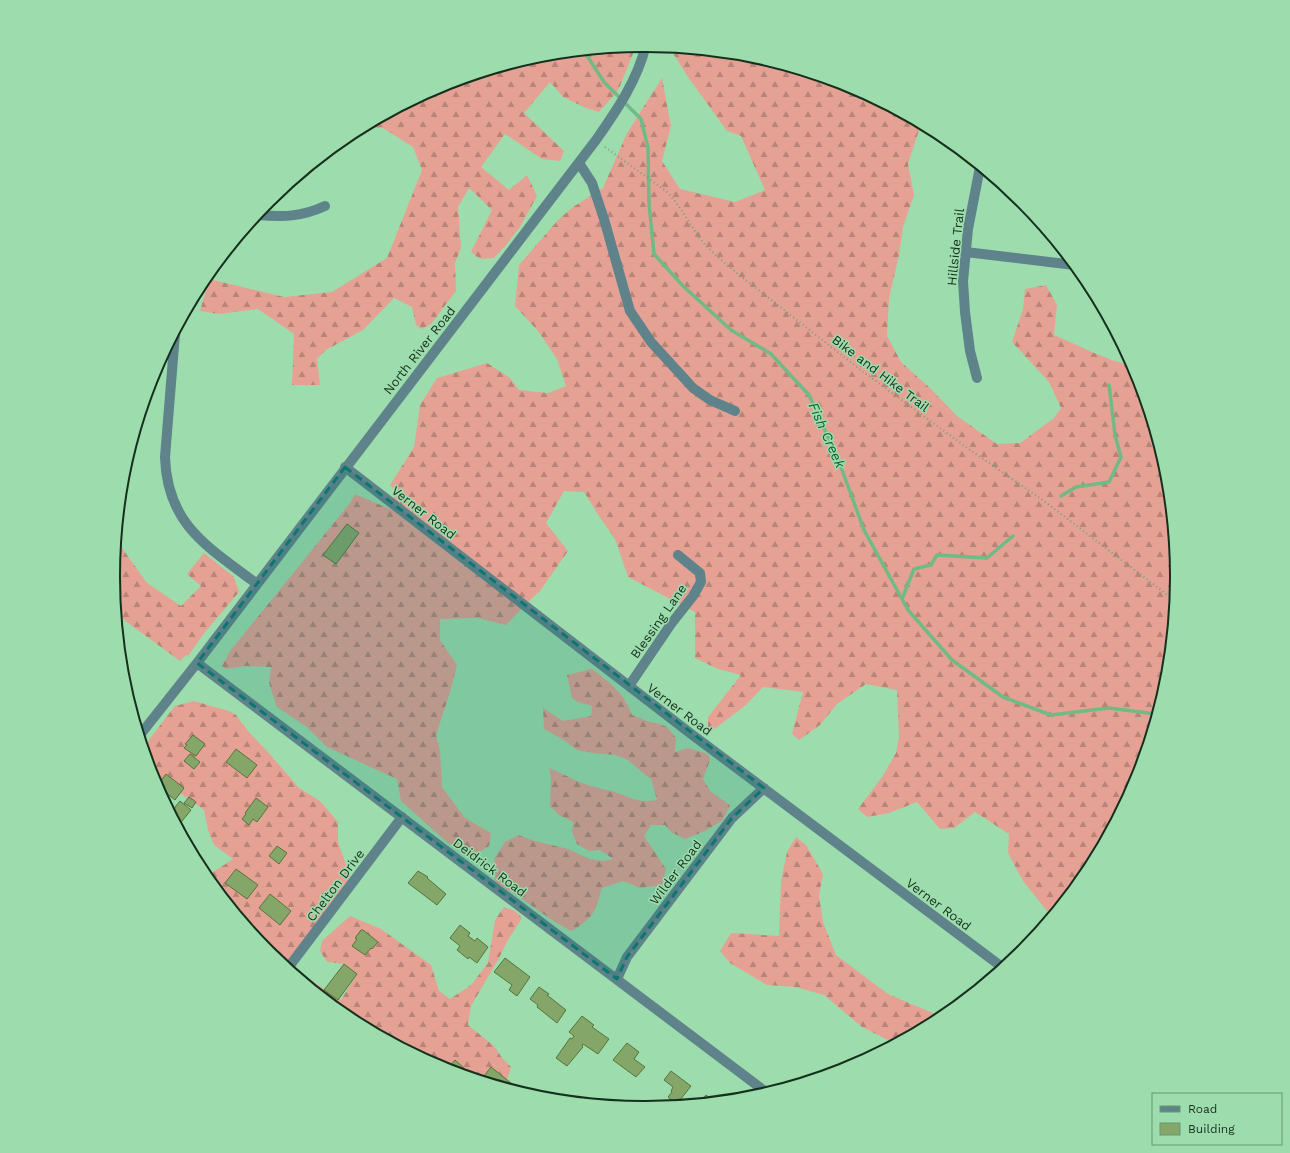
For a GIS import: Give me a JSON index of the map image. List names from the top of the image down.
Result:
{
  "streets": {
    "street": [
      "Hillside Trail",
      "North River Road",
      "Verner Road",
      "Blessing Lane",
      "Deidrick Road",
      "Wilder Road",
      "Chelton Drive"
    ],
    "path": ["Bike and Hike Trail"]
  },
  "crossings": [
    ["North River Road", "Bike and Hike Trail"],
    ["North River Road", "Verner Road"],
    ["North River Road", "Deidrick Road"],
    ["Verner Road", "Blessing Lane"],
    ["Verner Road", "Wilder Road"],
    ["Deidrick Road", "Wilder Road"],
    ["Deidrick Road", "Chelton Drive"]
  ],
  "water": ["Fish Creek"],
  "legend": ["Road", "Building"]
}
